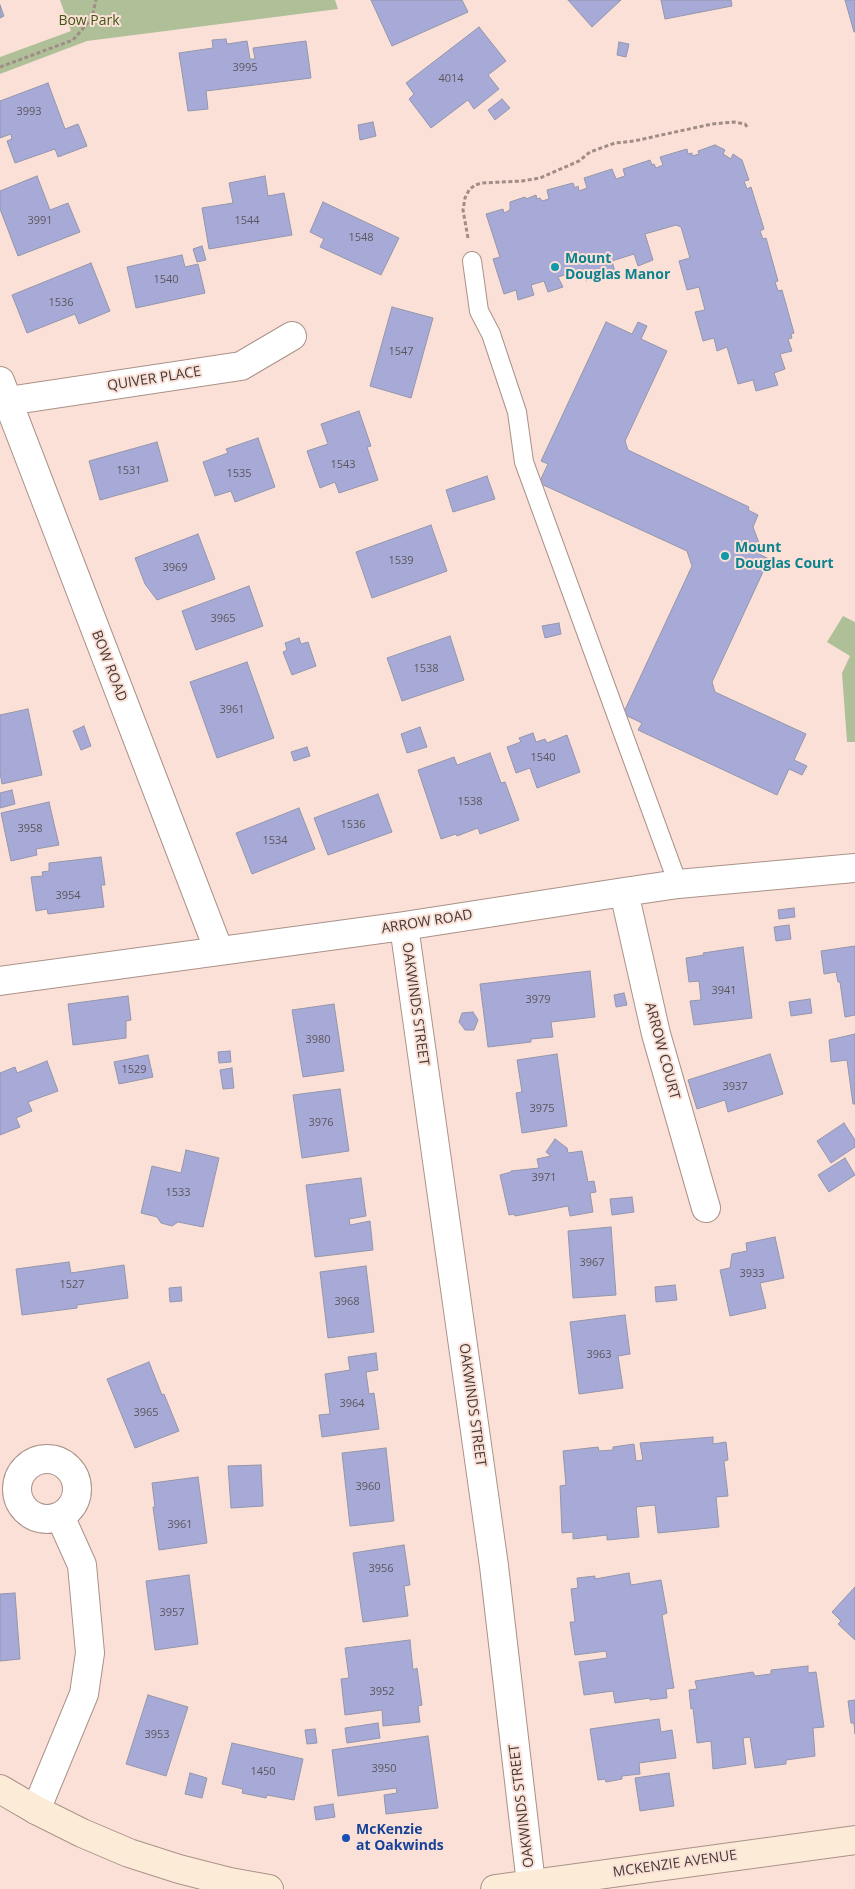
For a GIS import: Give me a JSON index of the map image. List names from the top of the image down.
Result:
{
  "streets": {
    "main road": ["MCKENZIE AVENUE"],
    "street": [
      "QUIVER PLACE",
      "BOW ROAD",
      "ARROW ROAD",
      "OAKWINDS STREET",
      "ARROW COURT"
    ]
  },
  "crossings": [
    ["QUIVER PLACE", "BOW ROAD"],
    ["BOW ROAD", "ARROW ROAD"],
    ["ARROW ROAD", "OAKWINDS STREET"],
    ["ARROW ROAD", "ARROW COURT"],
    ["OAKWINDS STREET", "MCKENZIE AVENUE"]
  ],
  "parks": ["Bow Park"],
  "places": ["Mount Douglas Manor", "Mount Douglas Court", "McKenzie at Oakwinds"],
  "house_numbers": [
    "3995",
    "4014",
    "3993",
    "3991",
    "1544",
    "1548",
    "1540",
    "1536",
    "1547",
    "1543",
    "1531",
    "1535",
    "1539",
    "3969",
    "3965",
    "1538",
    "3961",
    "1540",
    "1538",
    "1536",
    "3958",
    "1534",
    "3954",
    "3941",
    "3979",
    "3980",
    "1529",
    "3937",
    "3975",
    "3976",
    "3971",
    "1533",
    "3967",
    "3933",
    "1527",
    "3968",
    "3963",
    "3964",
    "3965",
    "3960",
    "3961",
    "3956",
    "3957",
    "3952",
    "3953",
    "3950",
    "1450"
  ]
}
